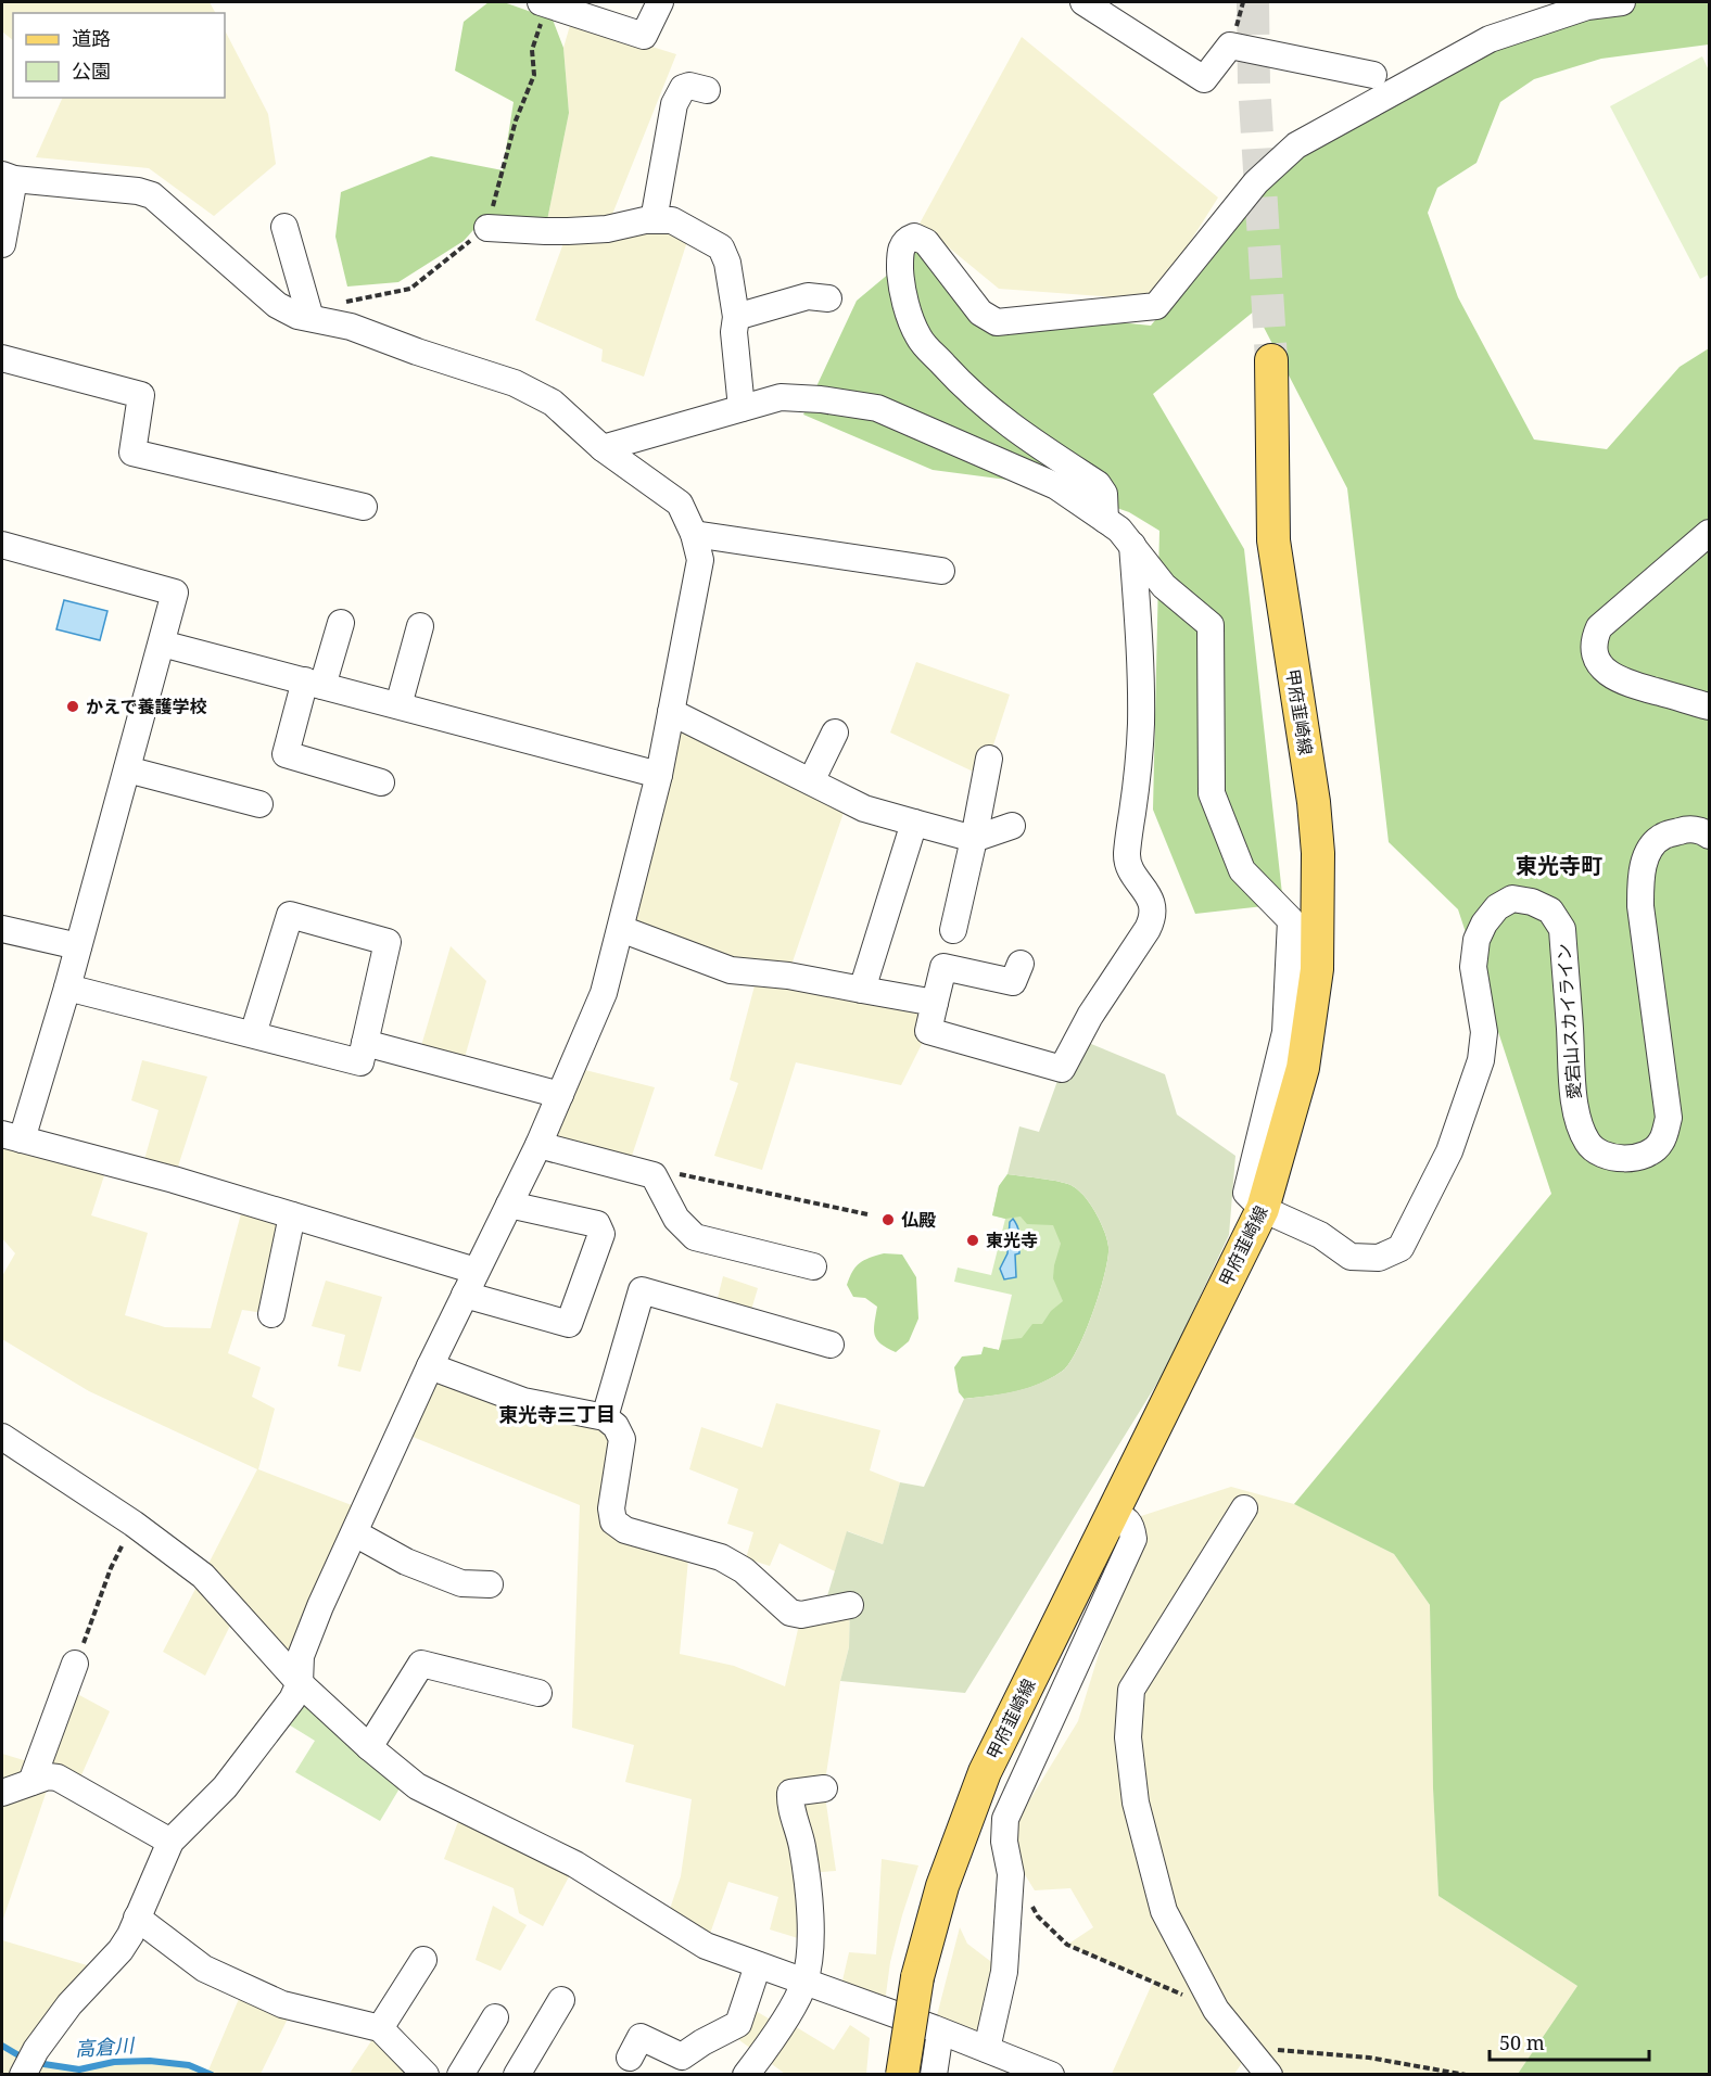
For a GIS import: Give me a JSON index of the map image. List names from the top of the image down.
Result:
{
  "streets": {
    "main road": ["甲府韮崎線"],
    "street": ["愛宕山スカイライン"]
  },
  "crossings": [
    ["甲府韮崎線", "愛宕山スカイライン"]
  ],
  "districts": ["東光寺町", "東光寺三丁目"],
  "water": ["高倉川"],
  "places": ["かえで養護学校", "仏殿", "東光寺"],
  "legend": ["道路", "公園"],
  "scale_bar": "50 m"
}
